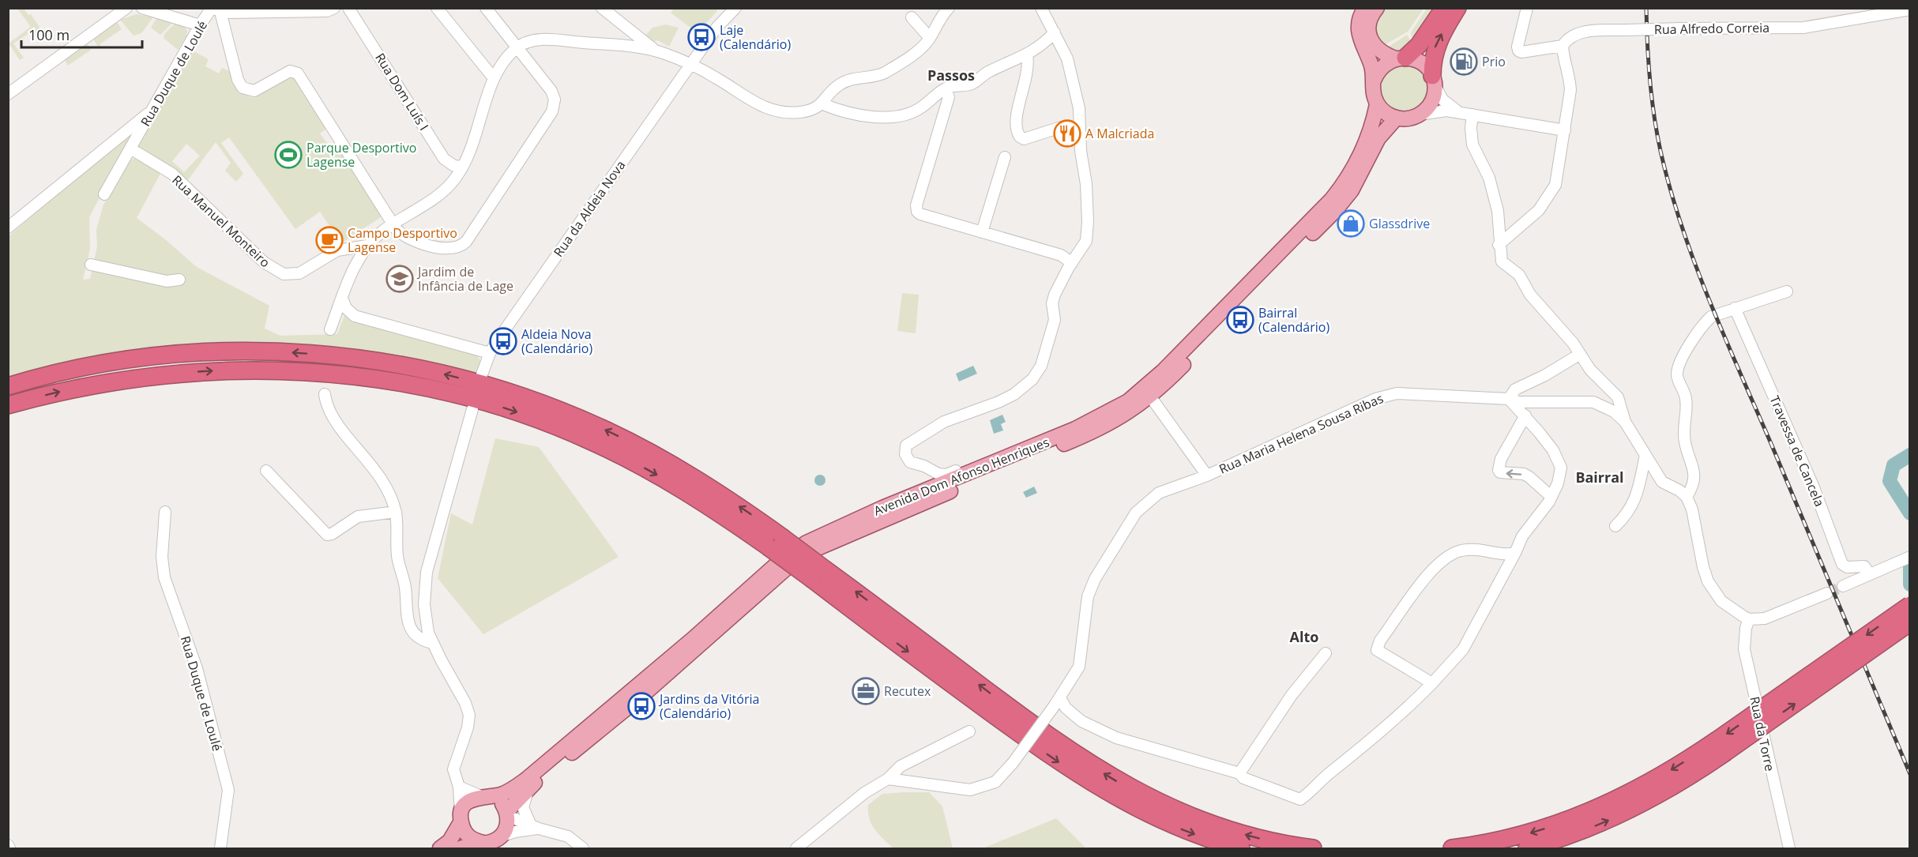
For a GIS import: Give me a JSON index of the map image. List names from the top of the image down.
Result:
{
  "streets": {
    "main road": ["Avenida Dom Afonso Henriques"],
    "street": [
      "Rua Alfredo Correia",
      "Rua Duque de Loulé",
      "Rua Dom Luís I",
      "Rua da Aldeia Nova",
      "Rua Manuel Monteiro",
      "Rua Maria Helena Sousa Ribas",
      "Travessa de Cancela",
      "Rua da Torre"
    ]
  },
  "crossings": [
    ["Rua Duque de Loulé", "Rua Manuel Monteiro"]
  ],
  "districts": ["Passos", "Bairral", "Alto"],
  "places": {
    "bus stop": [
      "Laje (Calendário)",
      "Bairral (Calendário)",
      "Aldeia Nova (Calendário)",
      "Jardins da Vitória (Calendário)"
    ],
    "fuel station": ["Prio"],
    "restaurant": ["A Malcriada"],
    "sports": ["Parque Desportivo Lagense"],
    "shop": ["Glassdrive"],
    "cafe": ["Campo Desportivo Lagense"],
    "school or university": ["Jardim de Infância de Lage"],
    "office": ["Recutex"]
  },
  "scale_bar": "100 m"
}
